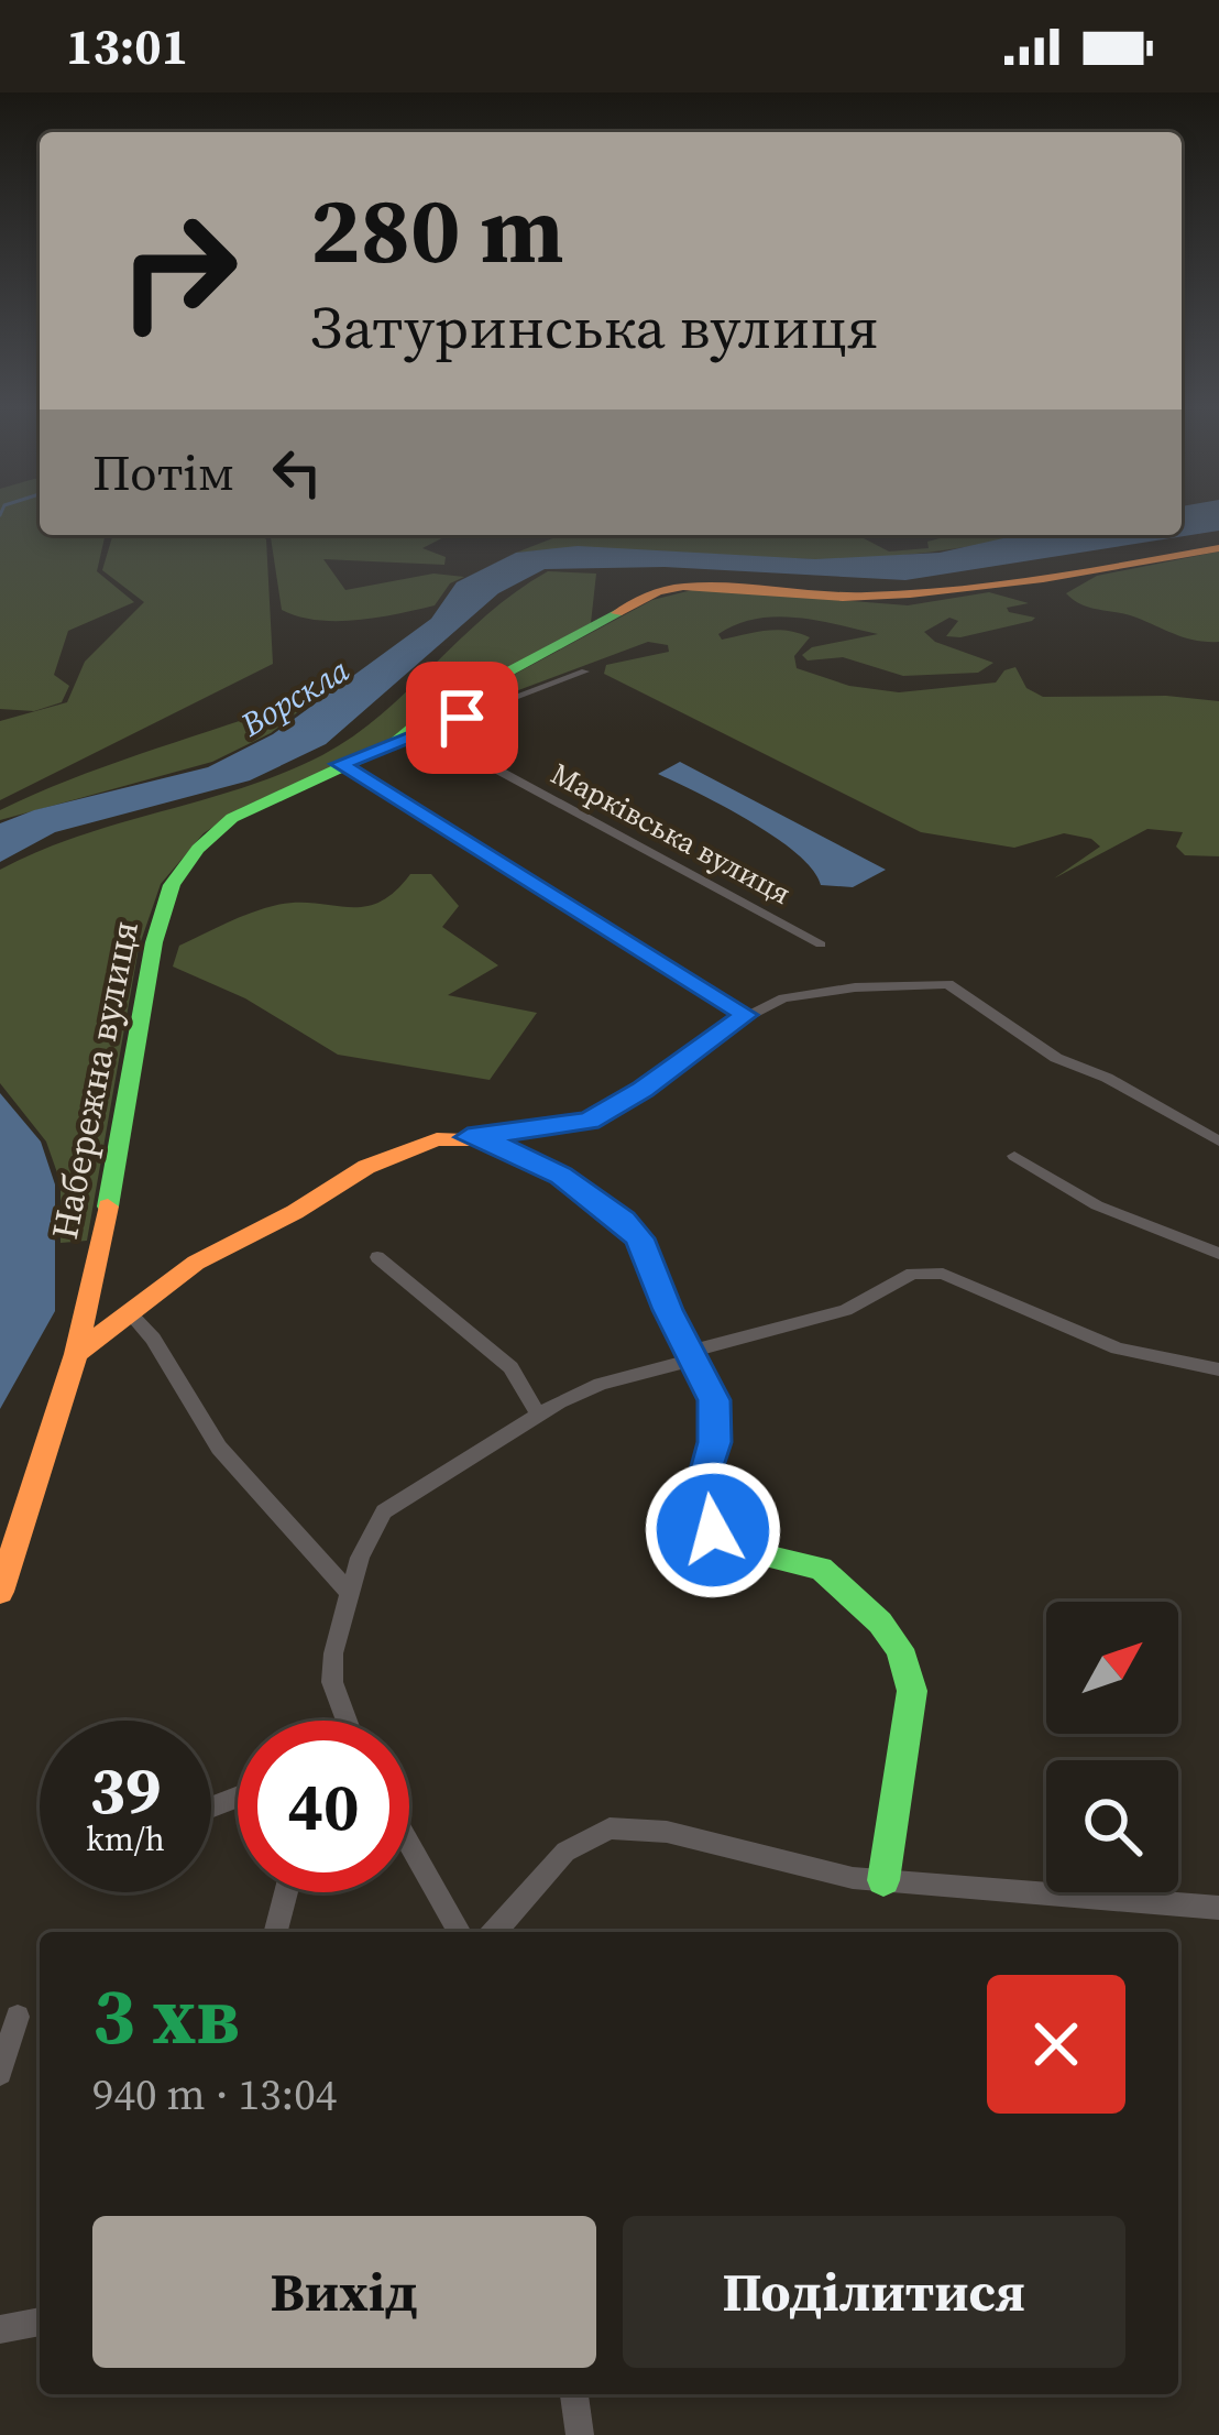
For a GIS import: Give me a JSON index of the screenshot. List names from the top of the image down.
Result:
{
  "streets": {
    "street": ["Марківська вулиця", "Набережна вулиця"]
  },
  "crossings": [
    ["Марківська вулиця", "Набережна вулиця"]
  ],
  "water": ["Ворскла"],
  "north": "top right",
  "page": {
    "status": "13:01",
    "turn": ["280 m", "Затуринська вулиця"],
    "then": "Потім",
    "speed": "39 km/h",
    "limit": "40",
    "heading": ["3 хв", "940 m · 13:04"],
    "buttons": ["Вихід", "Поділитися"]
  }
}
